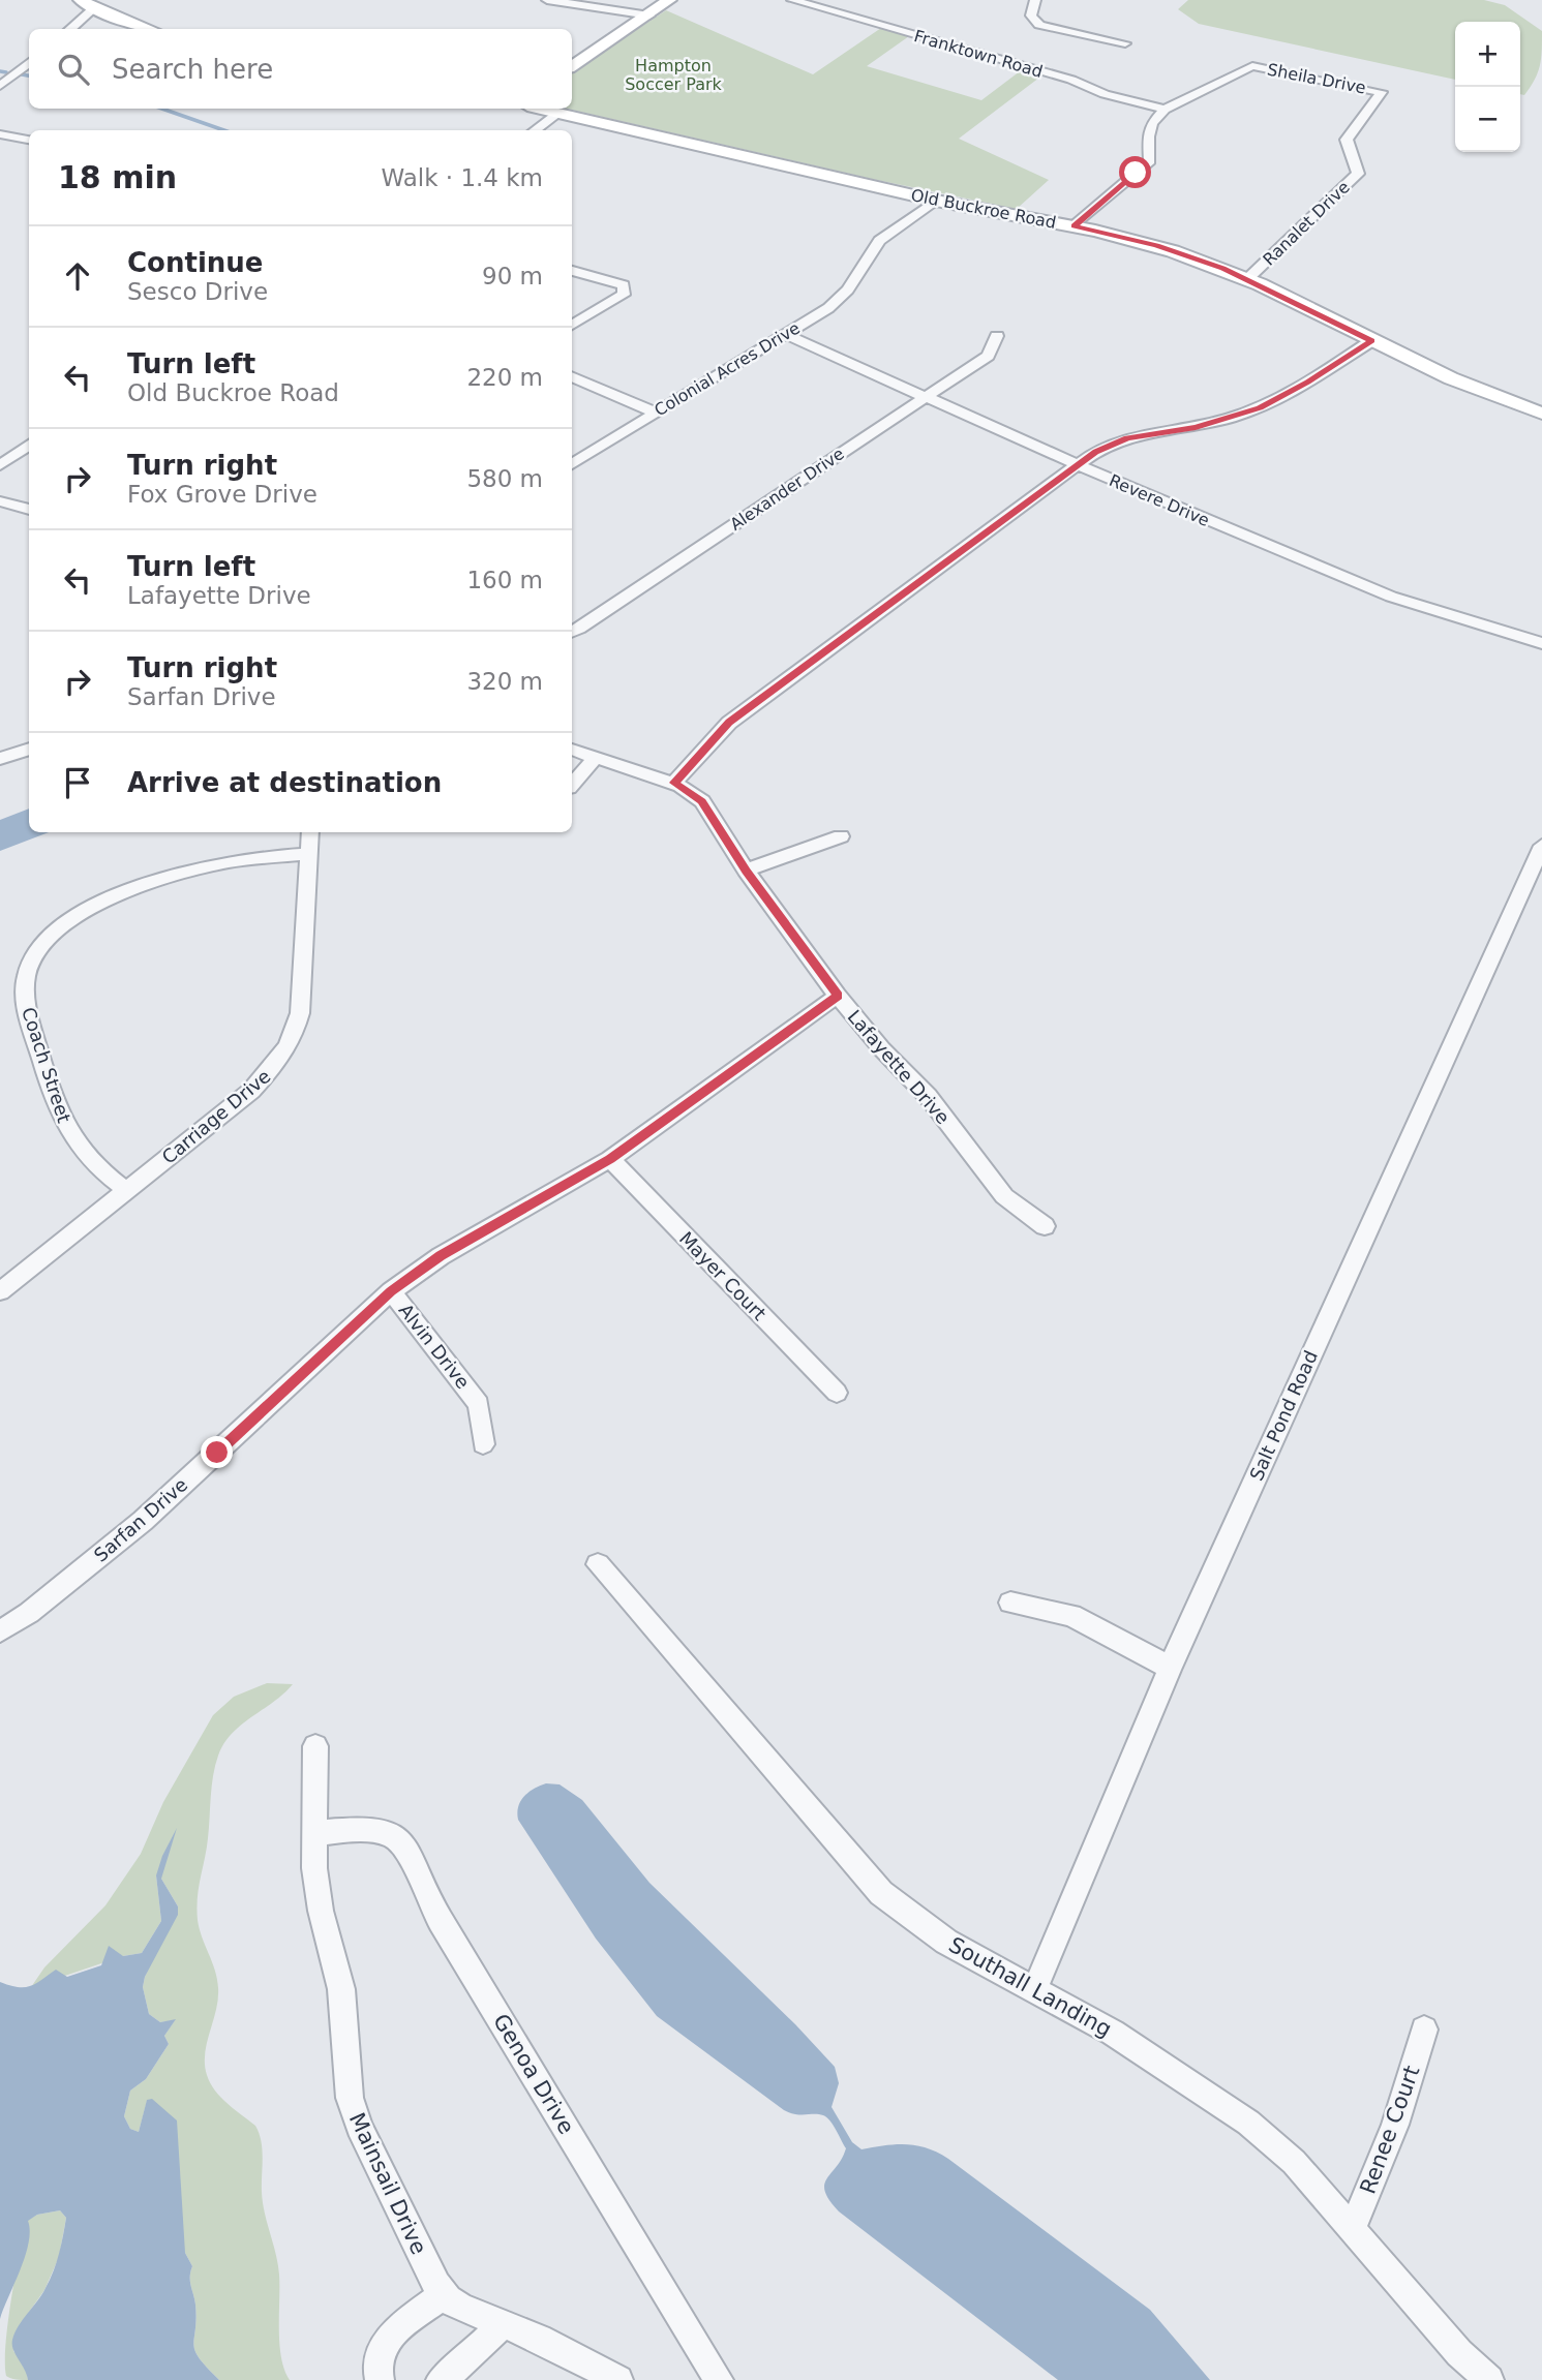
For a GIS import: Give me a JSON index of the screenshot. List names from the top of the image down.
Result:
{
  "streets": {
    "main road": ["Old Buckroe Road"],
    "street": [
      "Franktown Road",
      "Sheila Drive",
      "Ranalet Drive",
      "Colonial Acres Drive",
      "Alexander Drive",
      "Revere Drive",
      "Coach Street",
      "Lafayette Drive",
      "Carriage Drive",
      "Mayer Court",
      "Alvin Drive",
      "Salt Pond Road",
      "Sarfan Drive",
      "Southall Landing",
      "Genoa Drive",
      "Renee Court",
      "Mainsail Drive"
    ]
  },
  "crossings": [
    ["Franktown Road", "Sheila Drive"],
    ["Sheila Drive", "Ranalet Drive"],
    ["Old Buckroe Road", "Ranalet Drive"],
    ["Old Buckroe Road", "Colonial Acres Drive"],
    ["Colonial Acres Drive", "Revere Drive"],
    ["Alexander Drive", "Revere Drive"],
    ["Coach Street", "Carriage Drive"],
    ["Lafayette Drive", "Sarfan Drive"],
    ["Mayer Court", "Sarfan Drive"],
    ["Alvin Drive", "Sarfan Drive"],
    ["Salt Pond Road", "Southall Landing"],
    ["Southall Landing", "Renee Court"],
    ["Genoa Drive", "Mainsail Drive"]
  ],
  "parks": ["Hampton Soccer Park"],
  "page": {
    "map_buttons": ["+", "−"],
    "search": "Search here",
    "heading": ["18 min", "Walk · 1.4 km"],
    "list": [
      ["Continue", "Sesco Drive", "90 m"],
      ["Turn left", "Old Buckroe Road", "220 m"],
      ["Turn right", "Fox Grove Drive", "580 m"],
      ["Turn left", "Lafayette Drive", "160 m"],
      ["Turn right", "Sarfan Drive", "320 m"],
      "Arrive at destination"
    ]
  }
}
